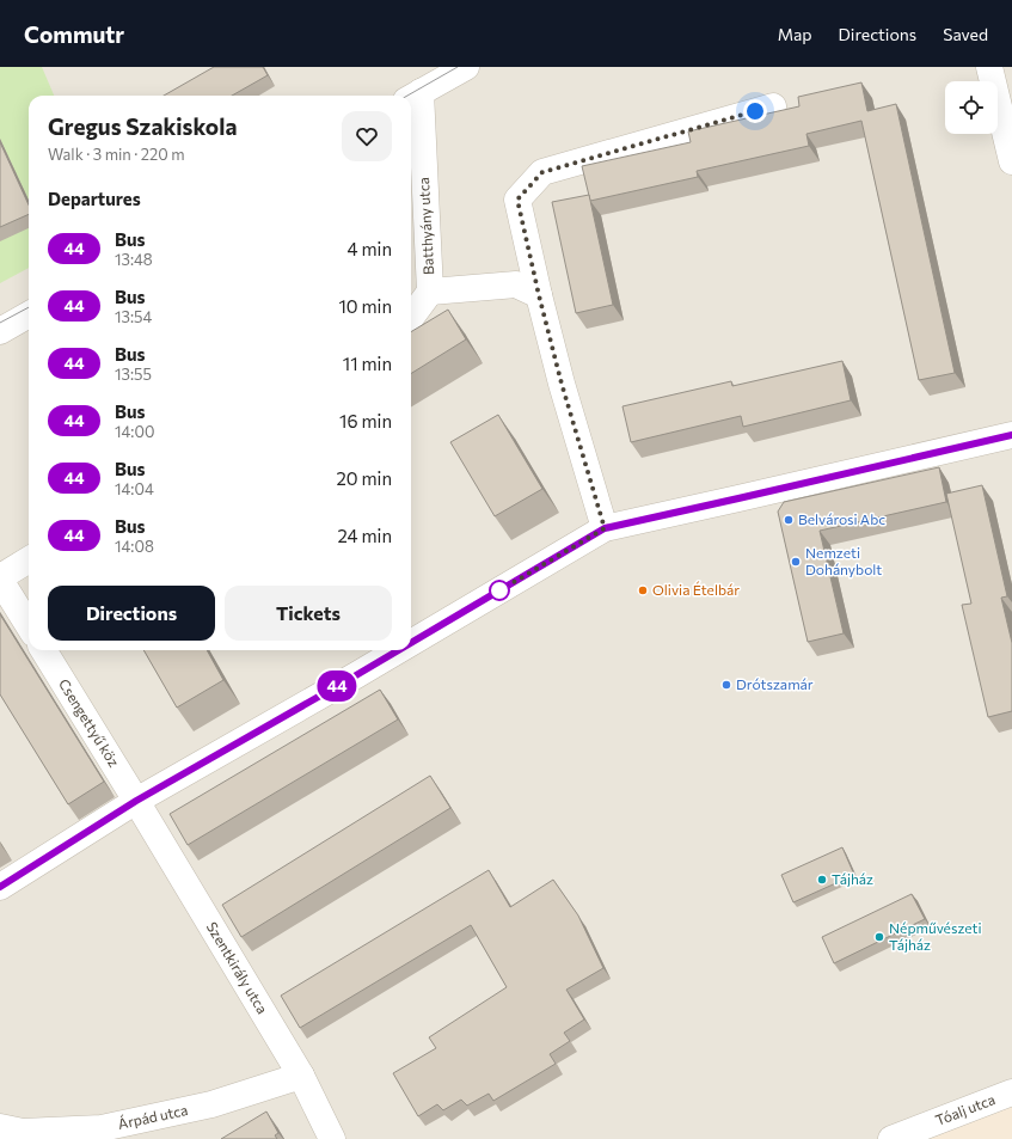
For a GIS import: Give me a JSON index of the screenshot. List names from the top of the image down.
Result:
{
  "streets": {
    "street": [
      "Batthyány utca",
      "Csengettyű köz",
      "Szentkirály utca",
      "Tóalj utca",
      "Árpád utca"
    ]
  },
  "crossings": [
    ["Csengettyű köz", "Szentkirály utca"],
    ["Szentkirály utca", "Árpád utca"]
  ],
  "places": [
    "Belvárosi Abc",
    "Nemzeti Dohánybolt",
    "Olivia Ételbár",
    "Drótszamár",
    "Tájház",
    "Népművészeti Tájház"
  ],
  "lines": ["bus line 44"],
  "page": {
    "header": "Commutr",
    "nav": ["Map", "Directions", "Saved"],
    "on_map": "44",
    "heading": [
      ["Gregus Szakiskola", "Walk · 3 min · 220 m"],
      "Departures"
    ],
    "list": [
      {
        "mark": "44",
        "name": "Bus",
        "note": "13:48",
        "value": "4 min"
      },
      {
        "mark": "44",
        "name": "Bus",
        "note": "13:54",
        "value": "10 min"
      },
      {
        "mark": "44",
        "name": "Bus",
        "note": "13:55",
        "value": "11 min"
      },
      {
        "mark": "44",
        "name": "Bus",
        "note": "14:00",
        "value": "16 min"
      },
      {
        "mark": "44",
        "name": "Bus",
        "note": "14:04",
        "value": "20 min"
      },
      {
        "mark": "44",
        "name": "Bus",
        "note": "14:08",
        "value": "24 min"
      }
    ],
    "buttons": ["Directions", "Tickets"]
  }
}
